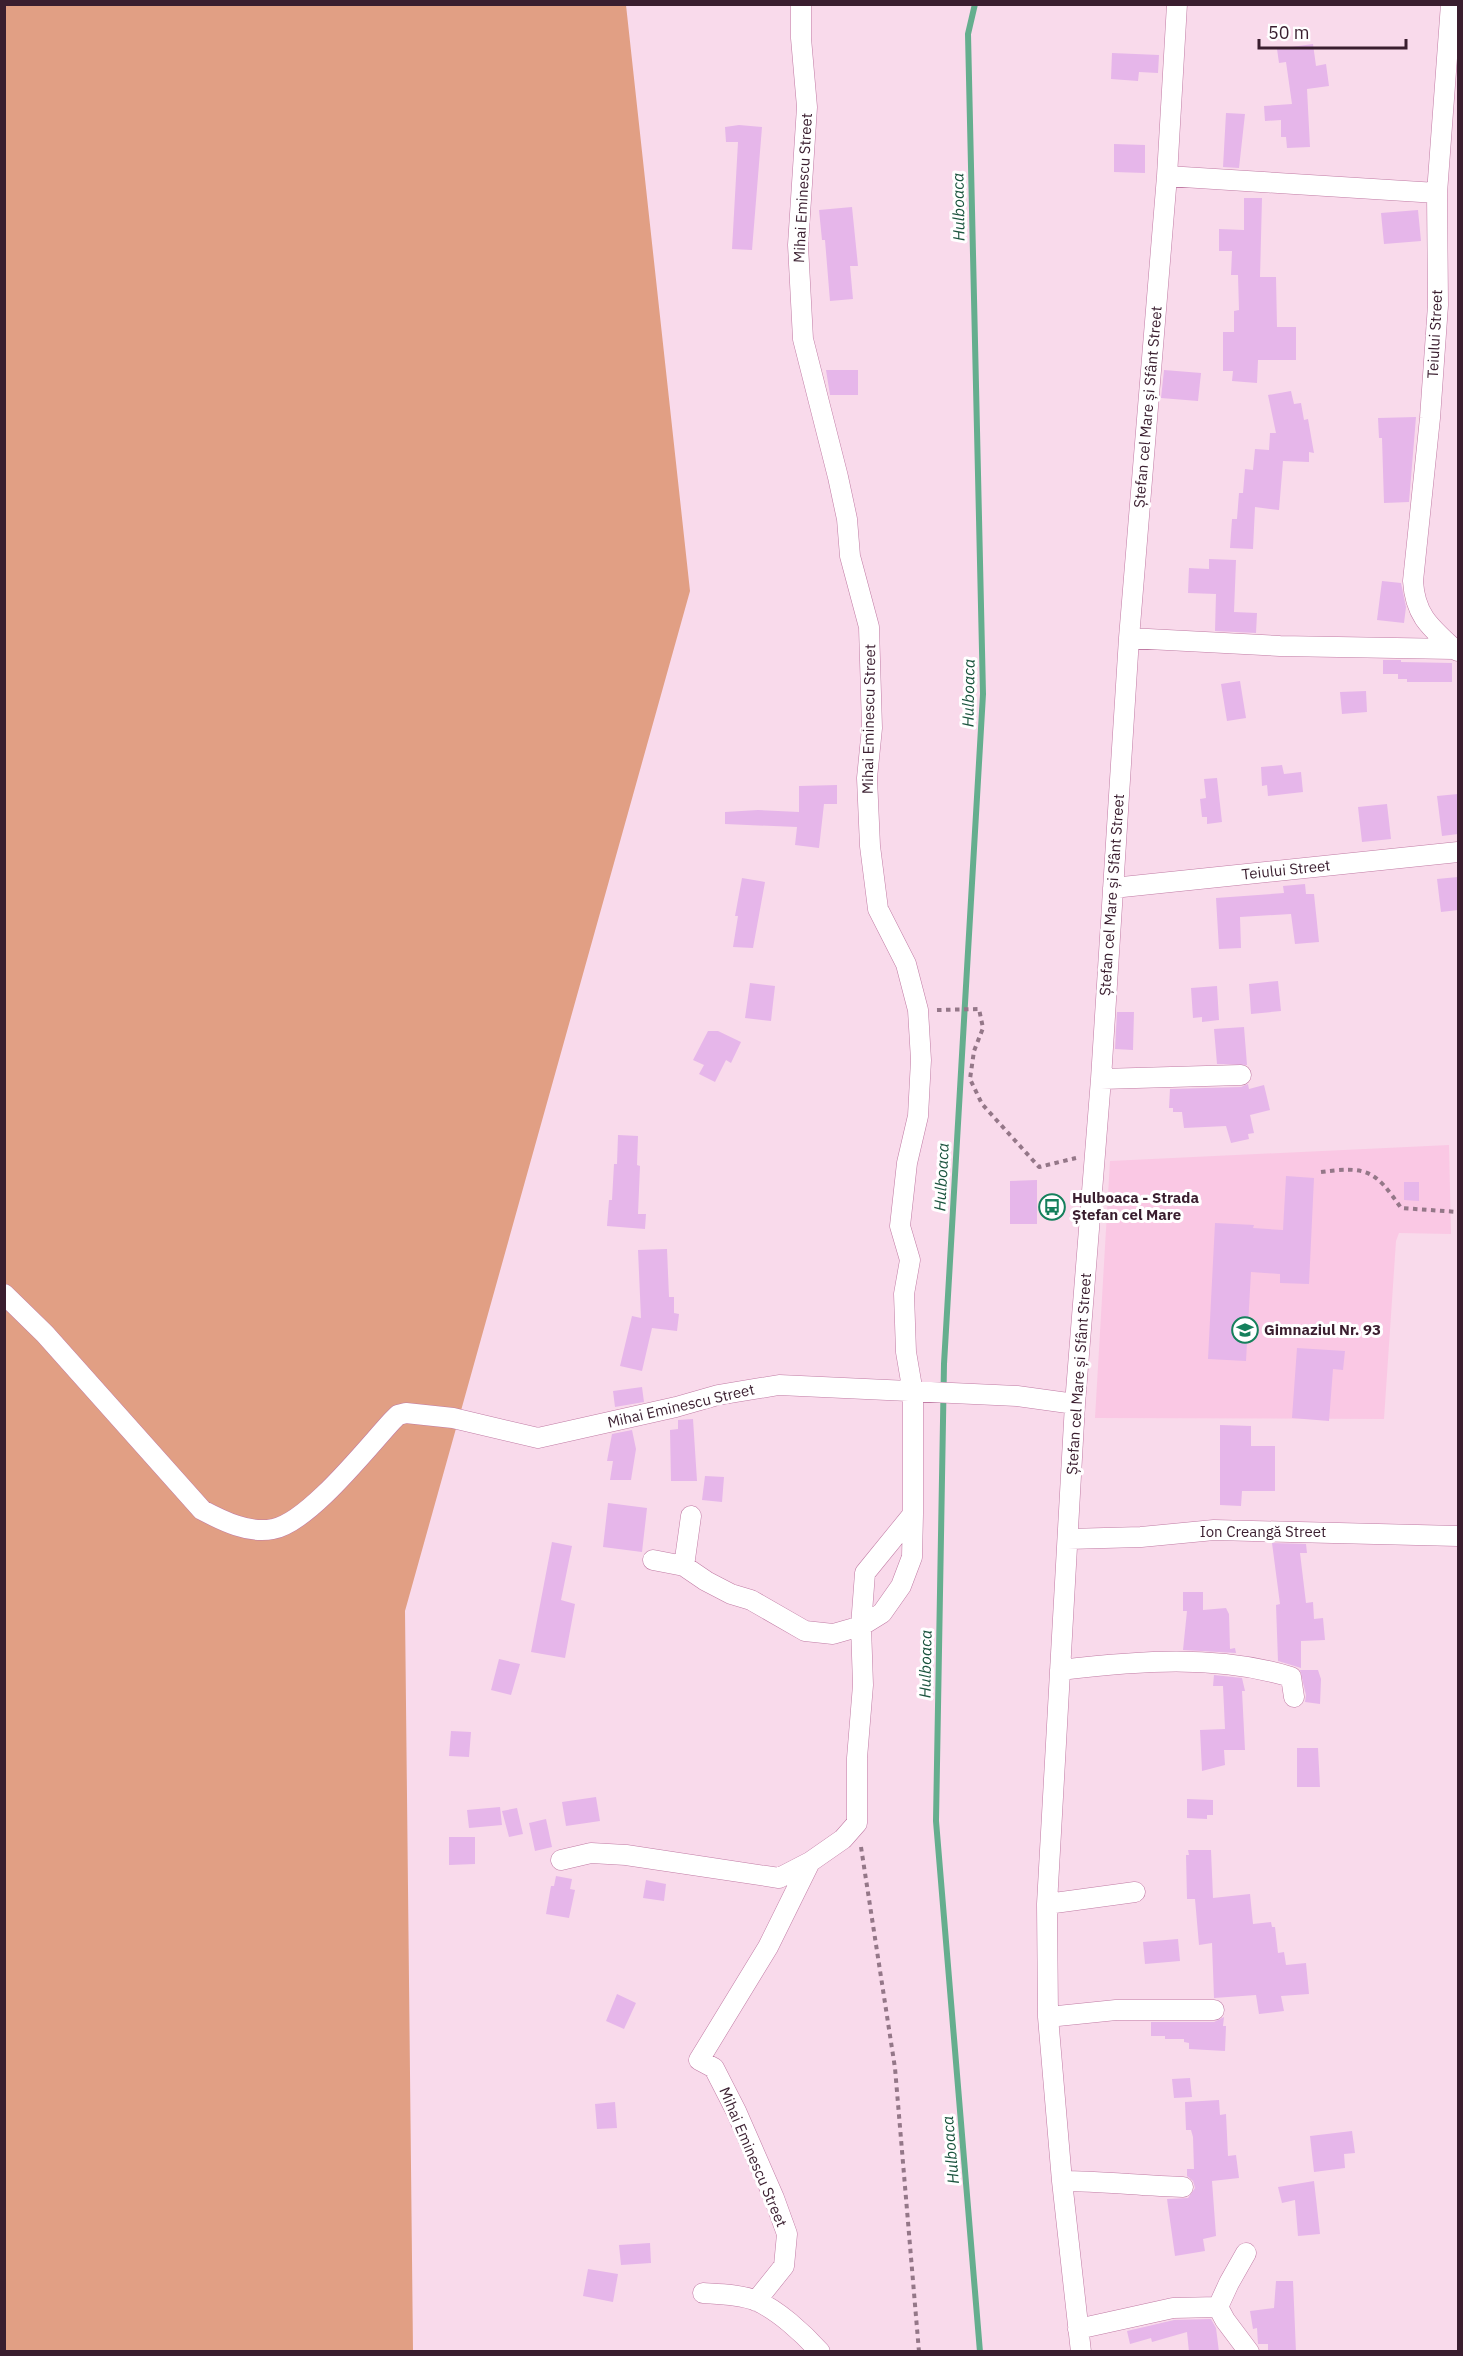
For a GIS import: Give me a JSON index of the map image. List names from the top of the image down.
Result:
{
  "streets": {
    "street": [
      "Mihai Eminescu Street",
      "Teiului Street",
      "Ștefan cel Mare și Sfânt Street",
      "Ion Creangă Street"
    ]
  },
  "crossings": [
    ["Mihai Eminescu Street", "Ștefan cel Mare și Sfânt Street"],
    ["Teiului Street", "Ștefan cel Mare și Sfânt Street"],
    ["Ștefan cel Mare și Sfânt Street", "Ion Creangă Street"]
  ],
  "water": ["Hulboaca"],
  "places": {
    "bus stop": ["Hulboaca - Strada Ștefan cel Mare"],
    "school or university": ["Gimnaziul Nr. 93"]
  },
  "scale_bar": "50 m"
}
